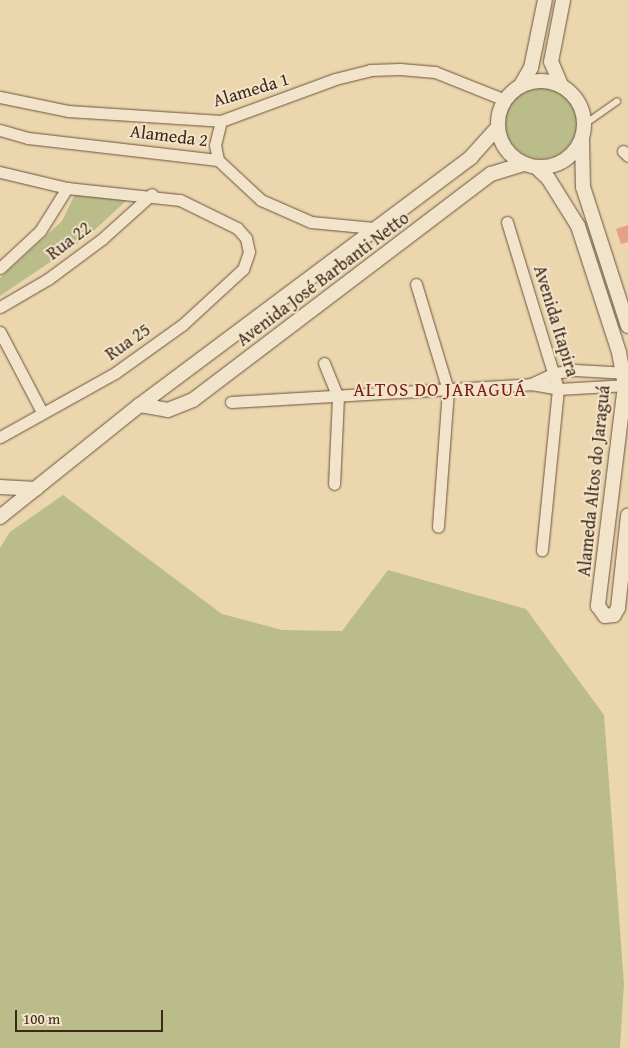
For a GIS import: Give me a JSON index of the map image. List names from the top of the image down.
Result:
{
  "streets": {
    "street": [
      "Alameda 1",
      "Alameda 2",
      "Rua 22",
      "Avenida José Barbanti Netto",
      "Avenida Itapira",
      "Rua 25",
      "Alameda Altos do Jaraguá"
    ]
  },
  "crossings": [
    ["Alameda 1", "Avenida José Barbanti Netto"],
    ["Alameda 1", "Alameda Altos do Jaraguá"],
    ["Alameda 2", "Avenida José Barbanti Netto"],
    ["Rua 22", "Rua 25"],
    ["Avenida José Barbanti Netto", "Alameda Altos do Jaraguá"]
  ],
  "districts": ["ALTOS DO JARAGUÁ"],
  "scale_bar": "100 m"
}
